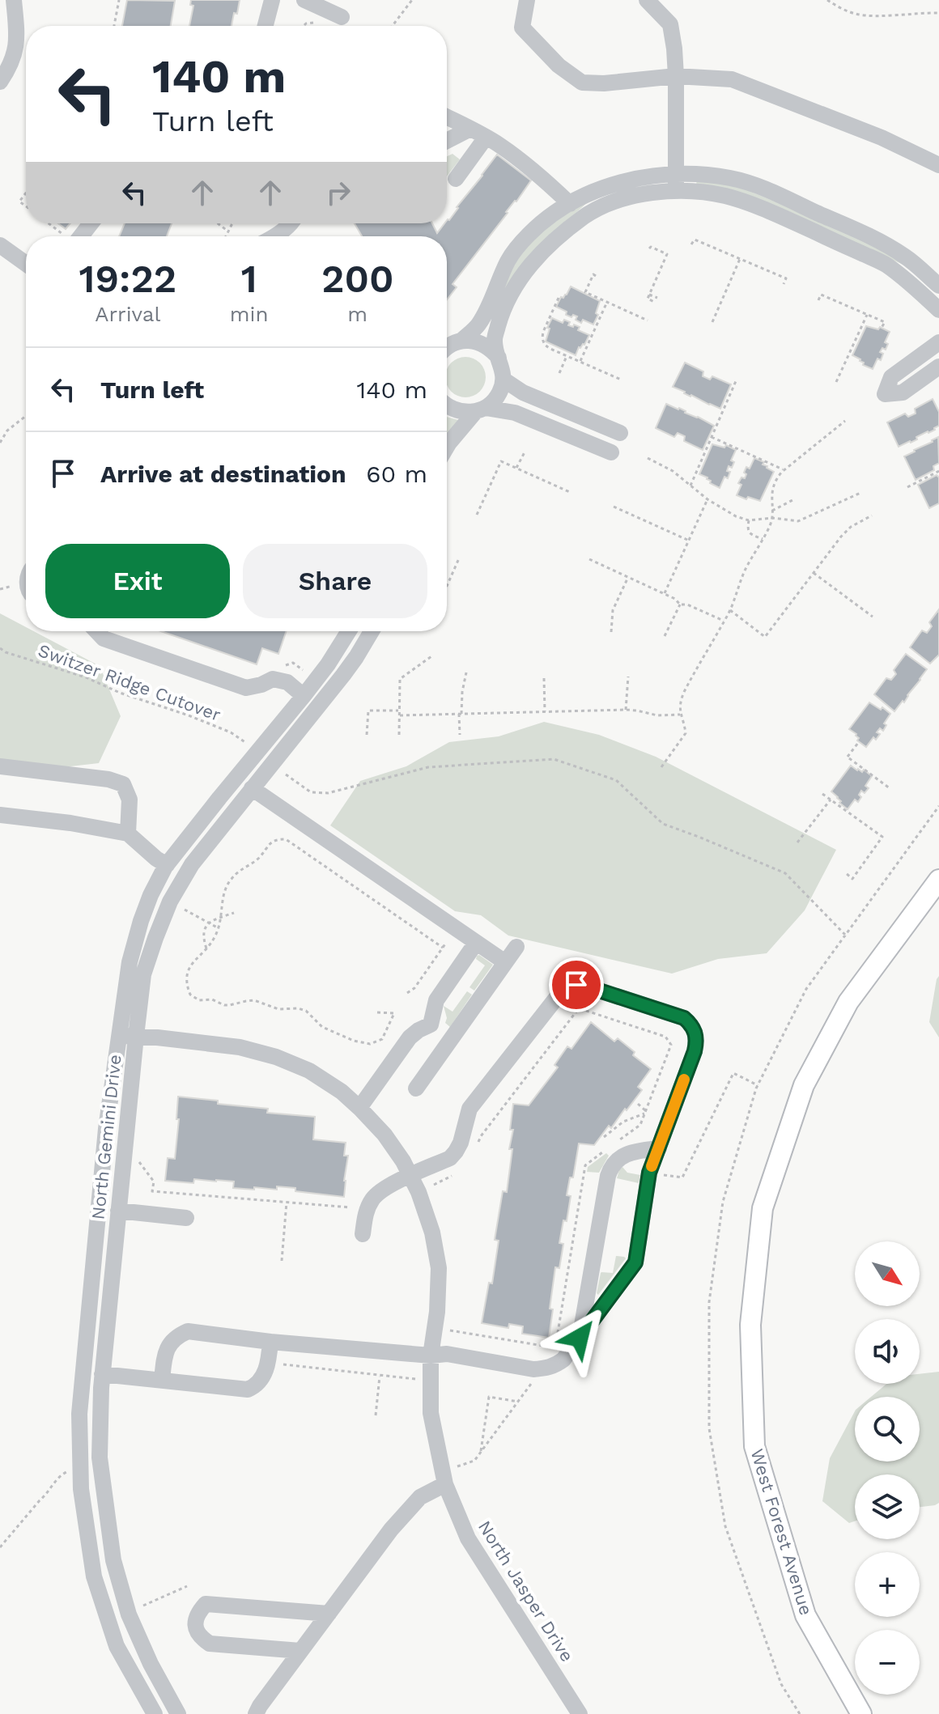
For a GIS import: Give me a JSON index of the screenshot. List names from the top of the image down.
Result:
{
  "streets": {
    "main road": ["West Forest Avenue"],
    "street": ["North Gemini Drive", "North Jasper Drive"],
    "path": ["Switzer Ridge Cutover"]
  },
  "crossings": [
    ["North Gemini Drive", "North Jasper Drive"]
  ],
  "north": "bottom right",
  "page": {
    "turn": ["140 m", "Turn left"],
    "eta": [
      "19:22",
      "Arrival",
      "1",
      "min",
      "200",
      "m"
    ],
    "list": [
      {
        "name": "Turn left",
        "value": "140 m"
      },
      {
        "name": "Arrive at destination",
        "value": "60 m"
      }
    ],
    "buttons": ["Exit", "Share"],
    "map_buttons": ["+", "−"]
  }
}
